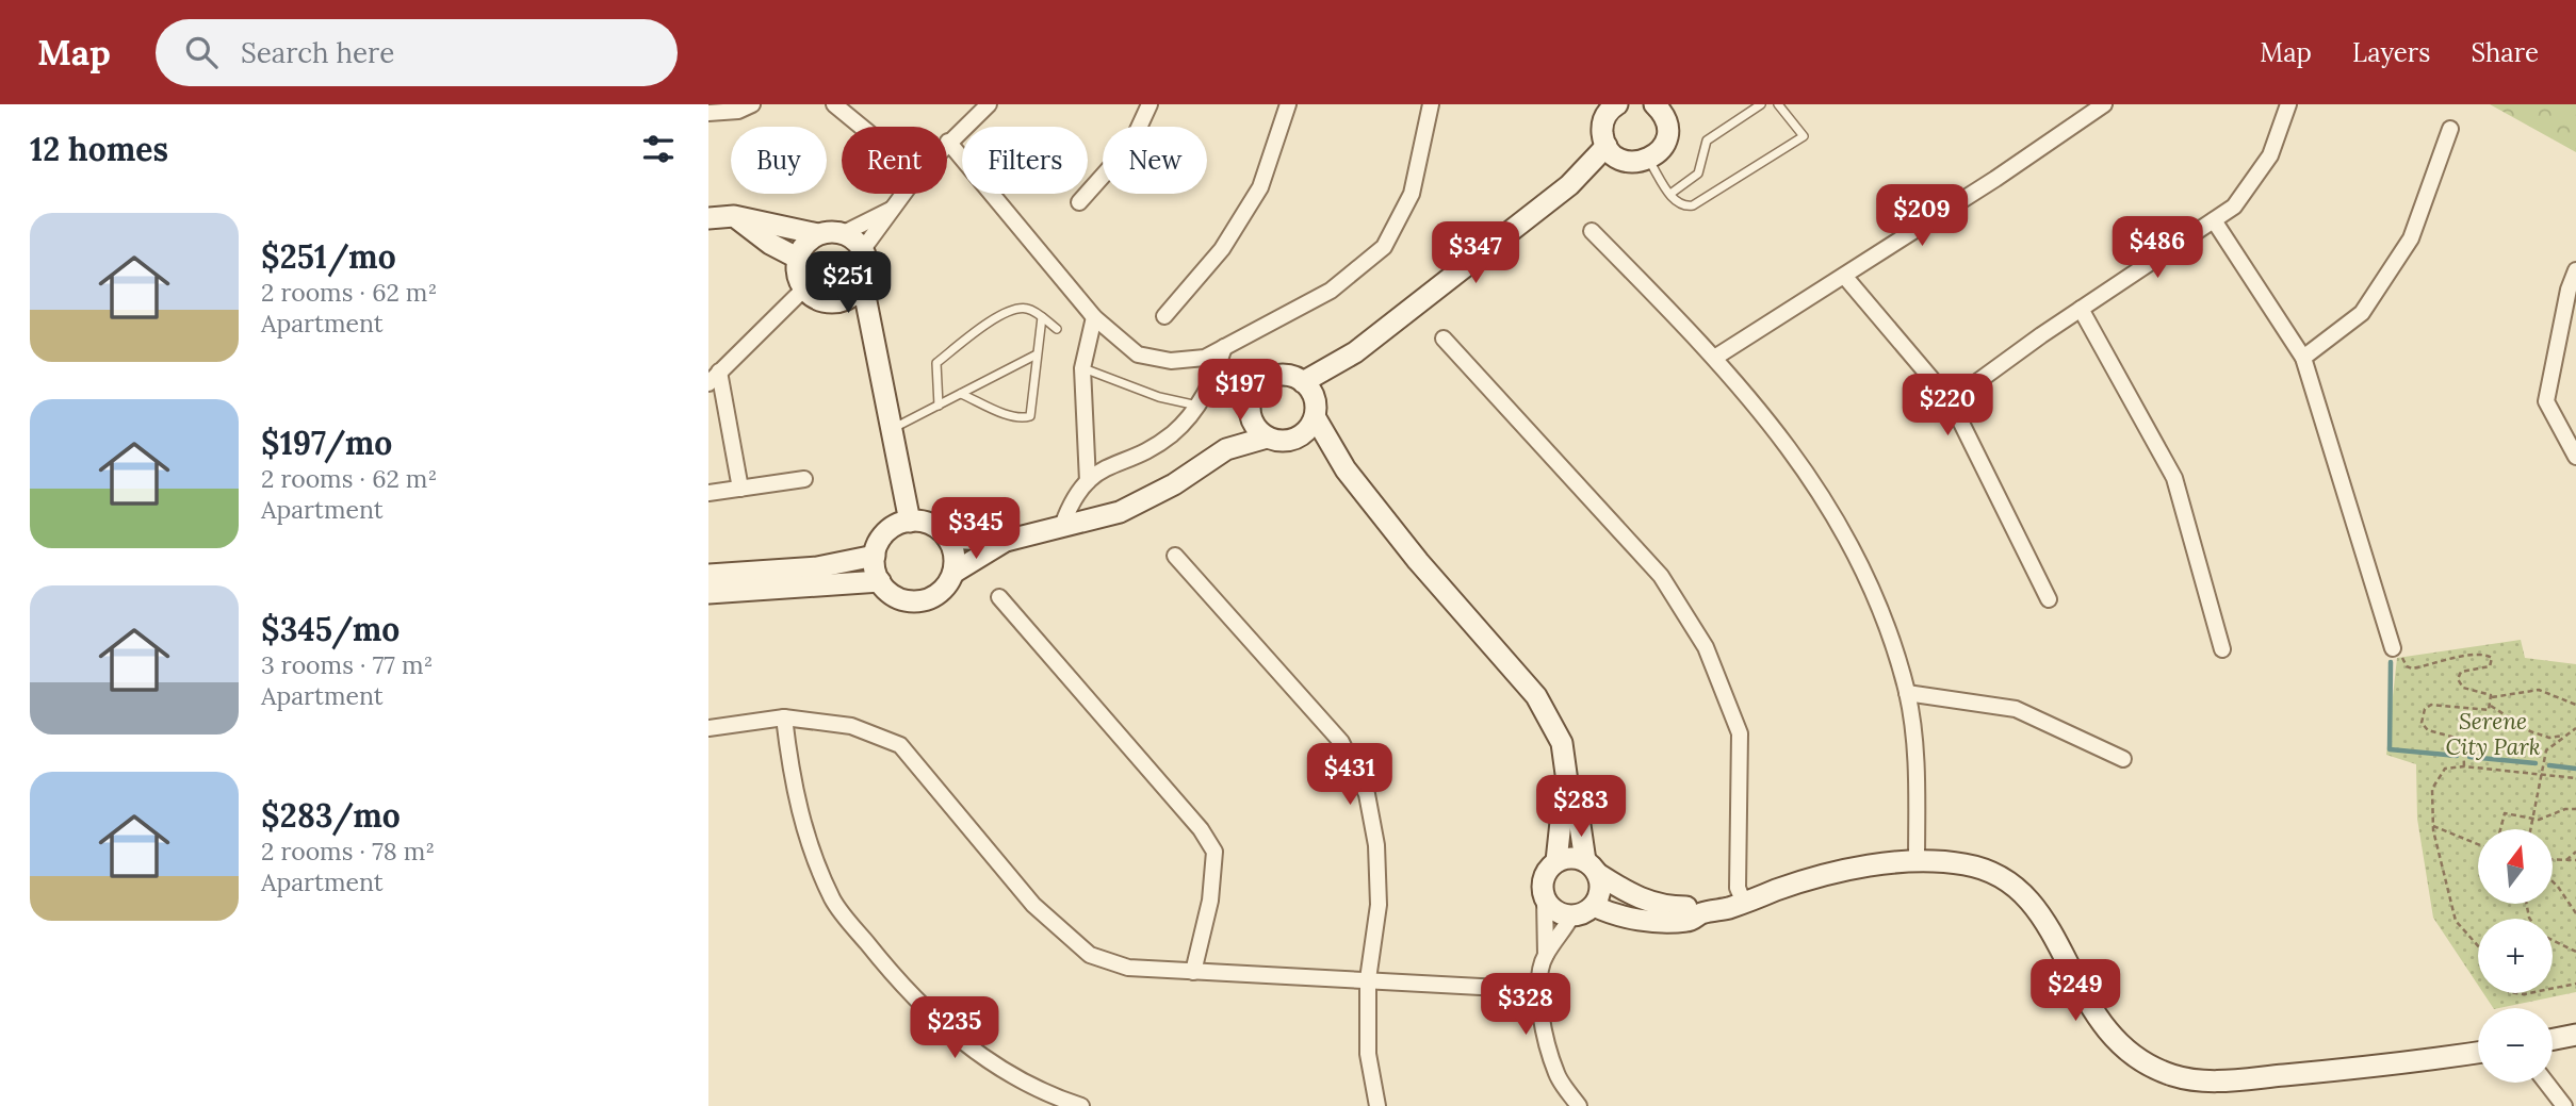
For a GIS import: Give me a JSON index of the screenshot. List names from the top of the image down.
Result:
{
  "parks": ["Serene City Park"],
  "north": "top",
  "page": {
    "header": "Map",
    "search": "Search here",
    "nav": ["Map", "Layers", "Share"],
    "heading": "12 homes",
    "chip": [
      "Buy",
      "Rent",
      "Filters",
      "New"
    ],
    "price": [
      "$209",
      "$486",
      "$347",
      "$251",
      "$197",
      "$220",
      "$345",
      "$431",
      "$283",
      "$249",
      "$328",
      "$235"
    ],
    "list": [
      {
        "name": "$251/mo",
        "note": "2 rooms · 62 m² · Apartment"
      },
      {
        "name": "$197/mo",
        "note": "2 rooms · 62 m² · Apartment"
      },
      {
        "name": "$345/mo",
        "note": "3 rooms · 77 m² · Apartment"
      },
      {
        "name": "$283/mo",
        "note": "2 rooms · 78 m² · Apartment"
      }
    ],
    "map_buttons": ["+", "−"]
  }
}
